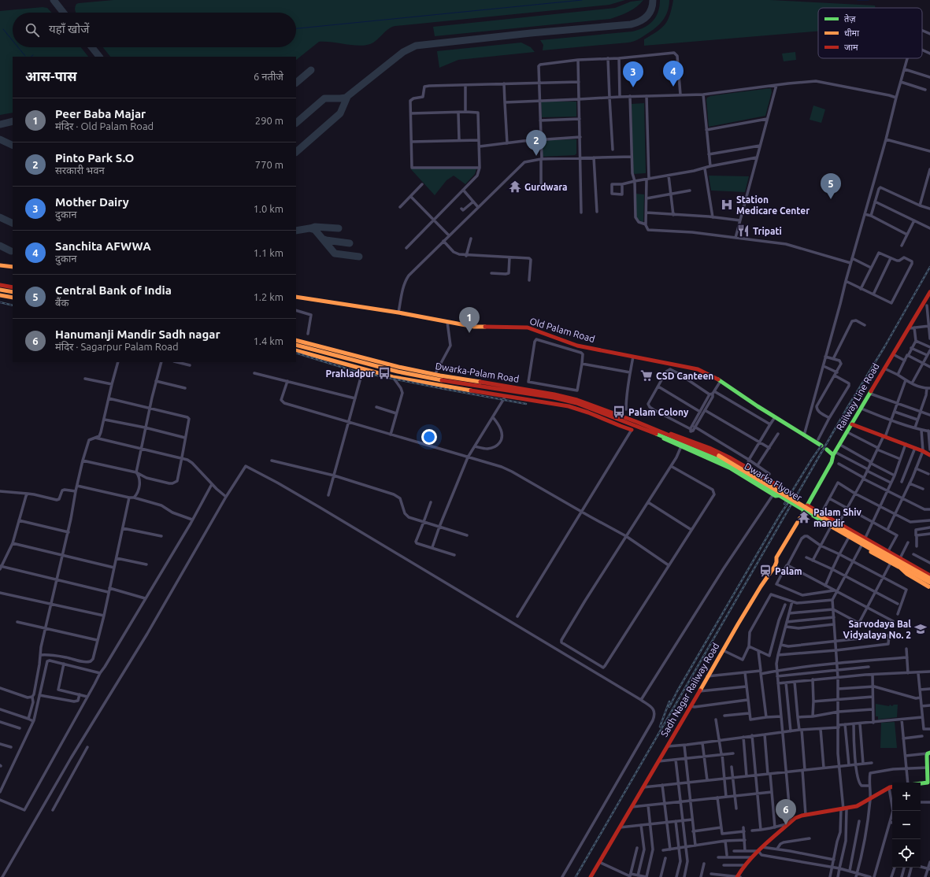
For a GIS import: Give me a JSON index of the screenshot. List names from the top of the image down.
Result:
{
  "streets": {
    "street": [
      "Old Palam Road",
      "Dwarka-Palam Road",
      "Railway Line Road",
      "Dwarka Flyover",
      "Sadh Nagar Railway Road"
    ]
  },
  "crossings": [
    ["Dwarka-Palam Road", "Dwarka Flyover"],
    ["Railway Line Road", "Sadh Nagar Railway Road"]
  ],
  "places": {
    "temple": ["Gurdwara", "Palam Shiv mandir"],
    "hospital": ["Station Medicare Center"],
    "restaurant": ["Tripati"],
    "bus stop": ["Prahladpur", "Palam Colony"],
    "supermarket": ["CSD Canteen"],
    "station": ["Palam"],
    "school or university": ["Sarvodaya Bal Vidyalaya No. 2"]
  },
  "legend": ["तेज़", "धीमा", "जाम"],
  "page": {
    "search": "यहाँ खोजें",
    "heading": ["आस-पास", "6 नतीजे"],
    "pins": [
      "4",
      "3",
      "2",
      "5",
      "1",
      "6"
    ],
    "list": [
      {
        "mark": "1",
        "name": "Peer Baba Majar",
        "note": "मंदिर · Old Palam Road",
        "value": "290 m"
      },
      {
        "mark": "2",
        "name": "Pinto Park S.O",
        "note": "सरकारी भवन",
        "value": "770 m"
      },
      {
        "mark": "3",
        "name": "Mother Dairy",
        "note": "दुकान",
        "value": "1.0 km"
      },
      {
        "mark": "4",
        "name": "Sanchita AFWWA",
        "note": "दुकान",
        "value": "1.1 km"
      },
      {
        "mark": "5",
        "name": "Central Bank of India",
        "note": "बैंक",
        "value": "1.2 km"
      },
      {
        "mark": "6",
        "name": "Hanumanji Mandir Sadh nagar",
        "note": "मंदिर · Sagarpur Palam Road",
        "value": "1.4 km"
      }
    ],
    "map_buttons": ["+", "−"]
  }
}
